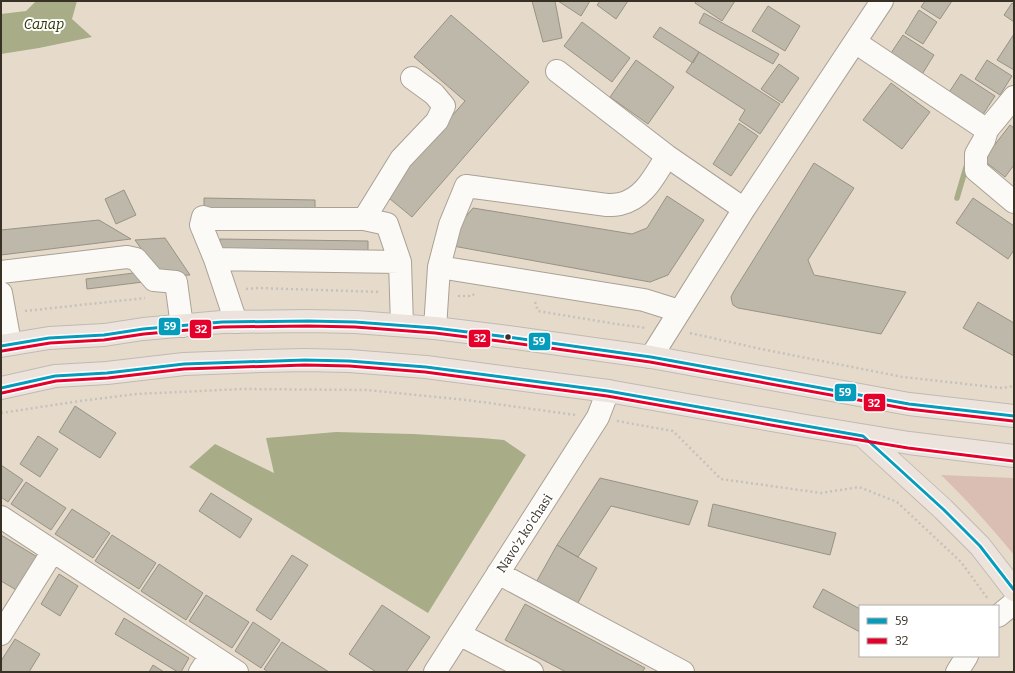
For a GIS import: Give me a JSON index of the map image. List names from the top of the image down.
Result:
{
  "streets": {
    "street": ["Navo'z ko'chasi"]
  },
  "water": ["Салар"],
  "lines": ["transit line 59", "transit line 32"],
  "legend": ["59", "32"]
}
